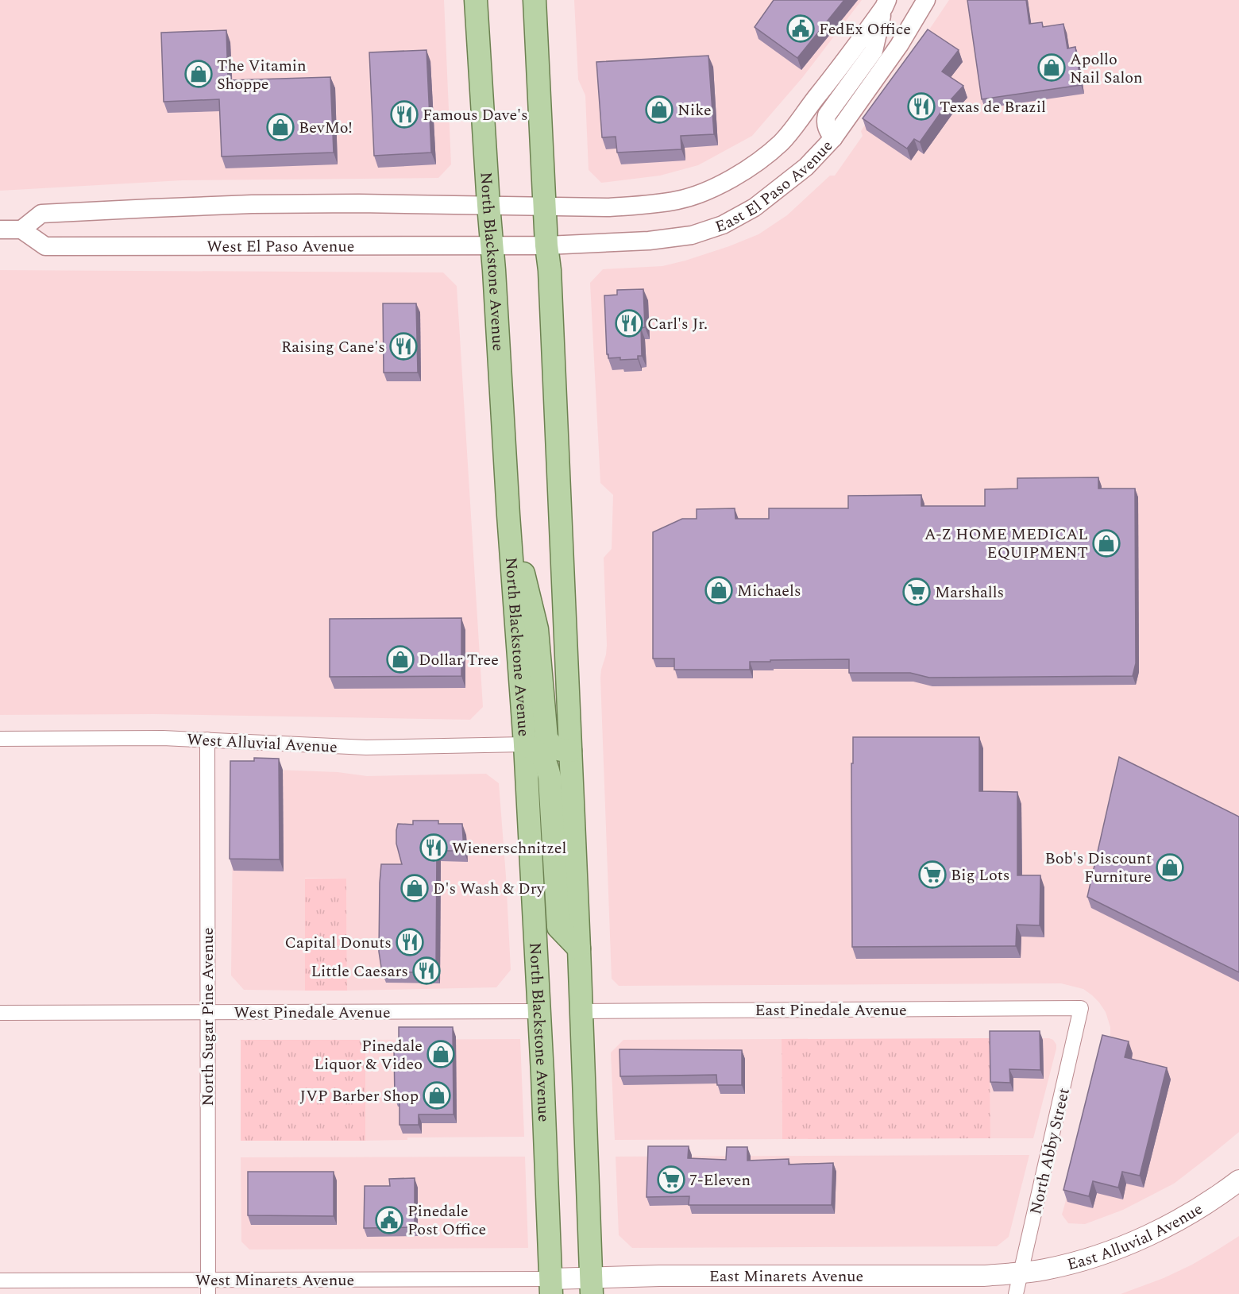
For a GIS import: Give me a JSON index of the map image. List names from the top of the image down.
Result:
{
  "streets": {
    "main road": ["North Blackstone Avenue", "East Alluvial Avenue", "East Minarets Avenue"],
    "street": [
      "East El Paso Avenue",
      "West El Paso Avenue",
      "West Alluvial Avenue",
      "East Pinedale Avenue",
      "West Pinedale Avenue",
      "North Sugar Pine Avenue",
      "North Abby Street",
      "West Minarets Avenue"
    ]
  },
  "crossings": [
    ["East El Paso Avenue", "West El Paso Avenue"],
    ["West El Paso Avenue", "North Blackstone Avenue"],
    ["North Blackstone Avenue", "West Alluvial Avenue"],
    ["North Blackstone Avenue", "West Pinedale Avenue"],
    ["North Blackstone Avenue", "East Minarets Avenue"],
    ["North Blackstone Avenue", "West Minarets Avenue"],
    ["West Alluvial Avenue", "North Sugar Pine Avenue"],
    ["East Pinedale Avenue", "North Abby Street"],
    ["West Pinedale Avenue", "North Sugar Pine Avenue"],
    ["North Sugar Pine Avenue", "West Minarets Avenue"],
    ["North Abby Street", "East Alluvial Avenue"],
    ["North Abby Street", "East Minarets Avenue"],
    ["East Alluvial Avenue", "East Minarets Avenue"],
    ["East Minarets Avenue", "West Minarets Avenue"]
  ],
  "places": {
    "public building": ["FedEx Office", "Pinedale Post Office"],
    "shop": [
      "Apollo Nail Salon",
      "The Vitamin Shoppe",
      "Nike",
      "BevMo!",
      "A-Z HOME MEDICAL EQUIPMENT",
      "Michaels",
      "Dollar Tree",
      "Bob's Discount Furniture",
      "D's Wash & Dry",
      "Pinedale Liquor & Video",
      "JVP Barber Shop"
    ],
    "restaurant": [
      "Texas de Brazil",
      "Famous Dave's",
      "Carl's Jr.",
      "Raising Cane's",
      "Wienerschnitzel",
      "Capital Donuts",
      "Little Caesars"
    ],
    "supermarket": ["Marshalls", "Big Lots", "7-Eleven"]
  }
}
